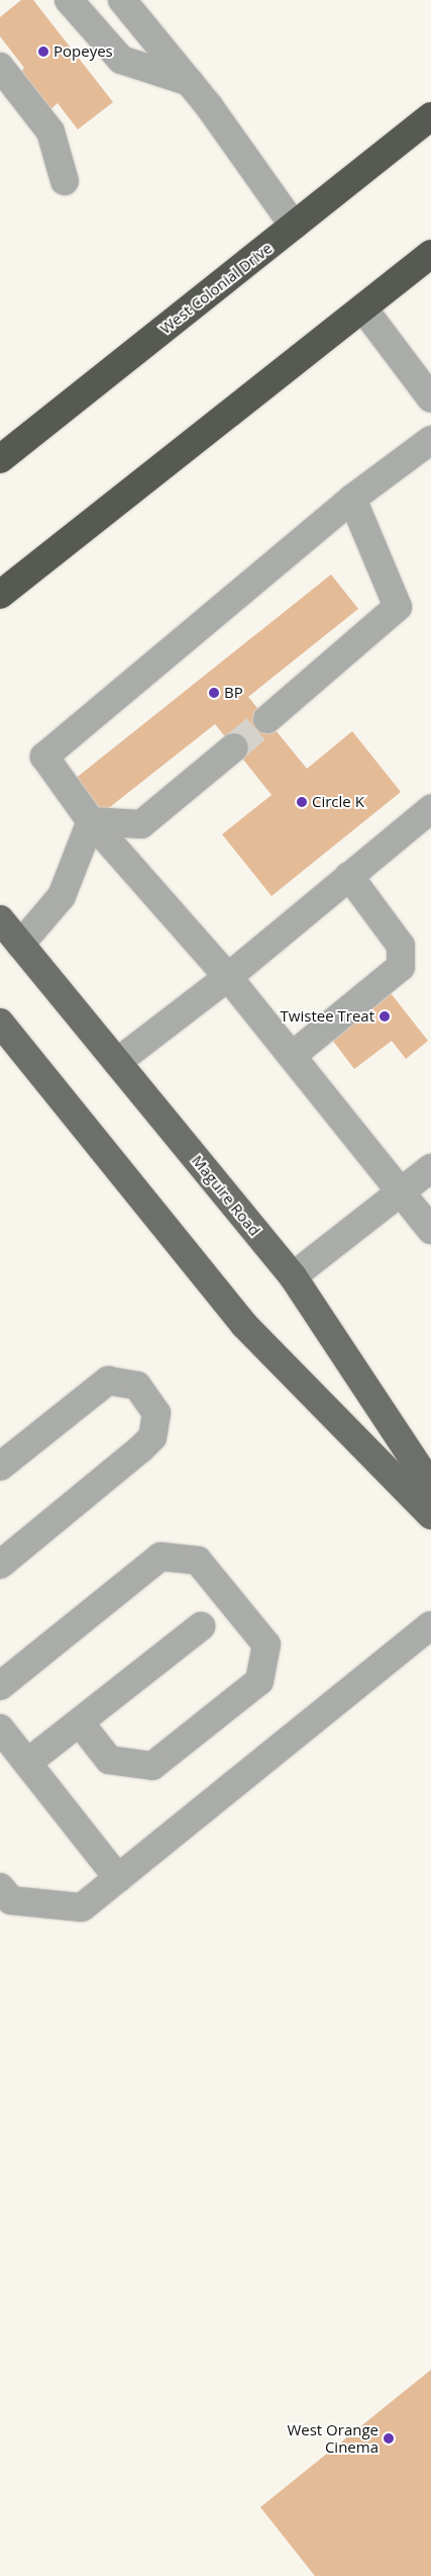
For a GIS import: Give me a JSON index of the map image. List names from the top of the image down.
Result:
{
  "streets": {
    "highway": ["West Colonial Drive"],
    "main road": ["Maguire Road"]
  },
  "places": [
    "Popeyes",
    "BP",
    "Circle K",
    "Twistee Treat",
    "West Orange Cinema"
  ]
}
